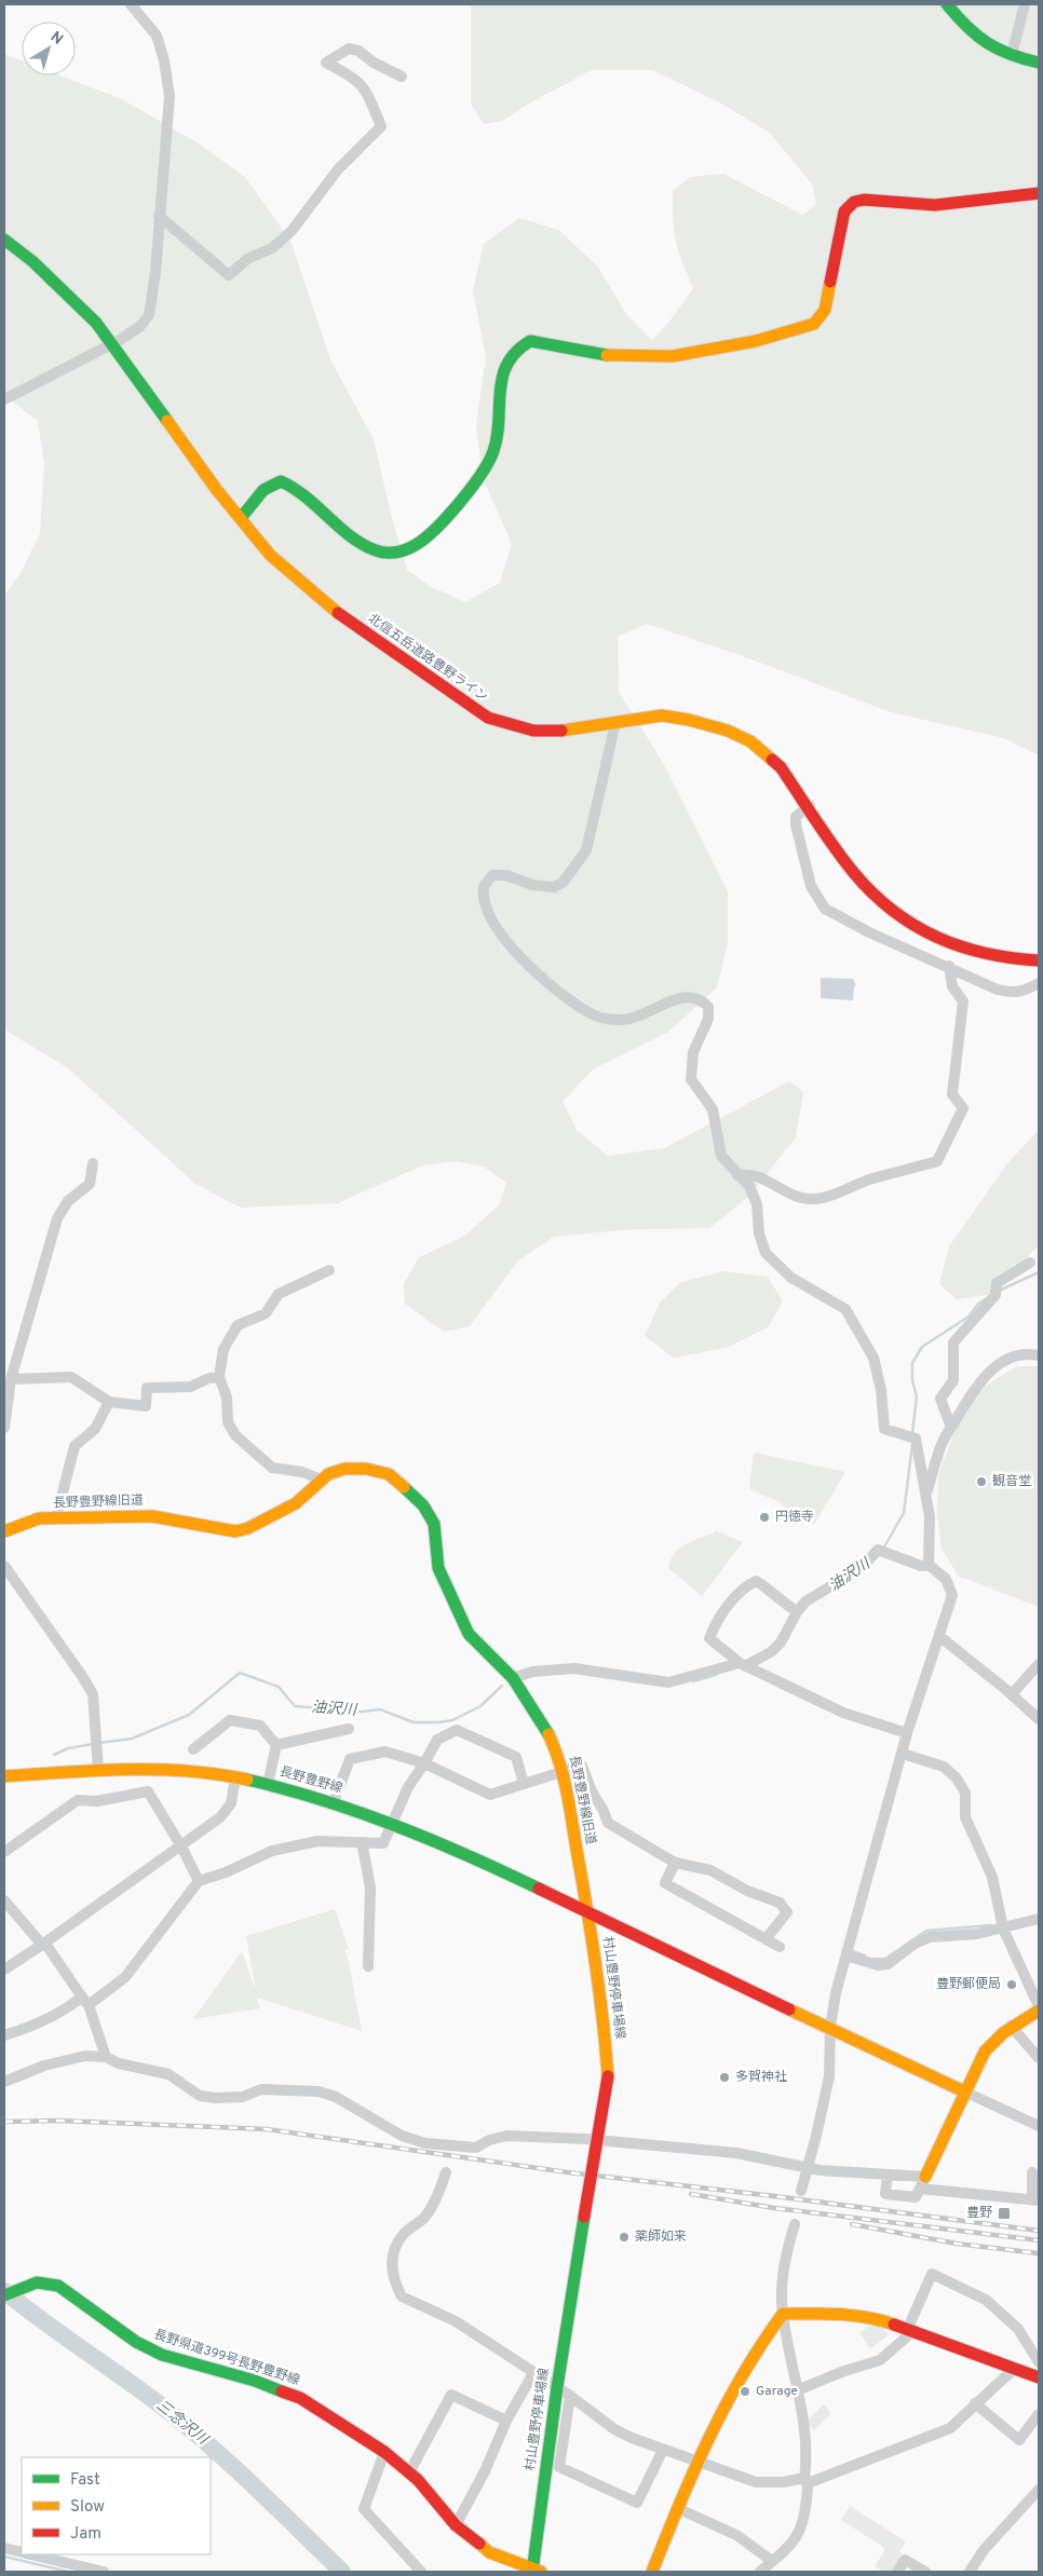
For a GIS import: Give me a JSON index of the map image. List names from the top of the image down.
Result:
{
  "streets": {
    "street": [
      "北信五岳道路豊野ライン",
      "長野豊野線旧道",
      "長野豊野線",
      "村山豊野停車場線",
      "長野県道399号長野豊野線"
    ]
  },
  "crossings": [
    ["長野豊野線旧道", "長野豊野線"],
    ["長野豊野線旧道", "村山豊野停車場線"],
    ["長野豊野線", "村山豊野停車場線"],
    ["村山豊野停車場線", "長野県道399号長野豊野線"]
  ],
  "water": ["油沢川", "三念沢川"],
  "places": {
    "other": [
      "観音堂",
      "円徳寺",
      "豊野郵便局",
      "多賀神社",
      "薬師如来",
      "Garage"
    ],
    "transit": ["豊野"]
  },
  "legend": ["Fast", "Slow", "Jam"],
  "north": "top right"
}
